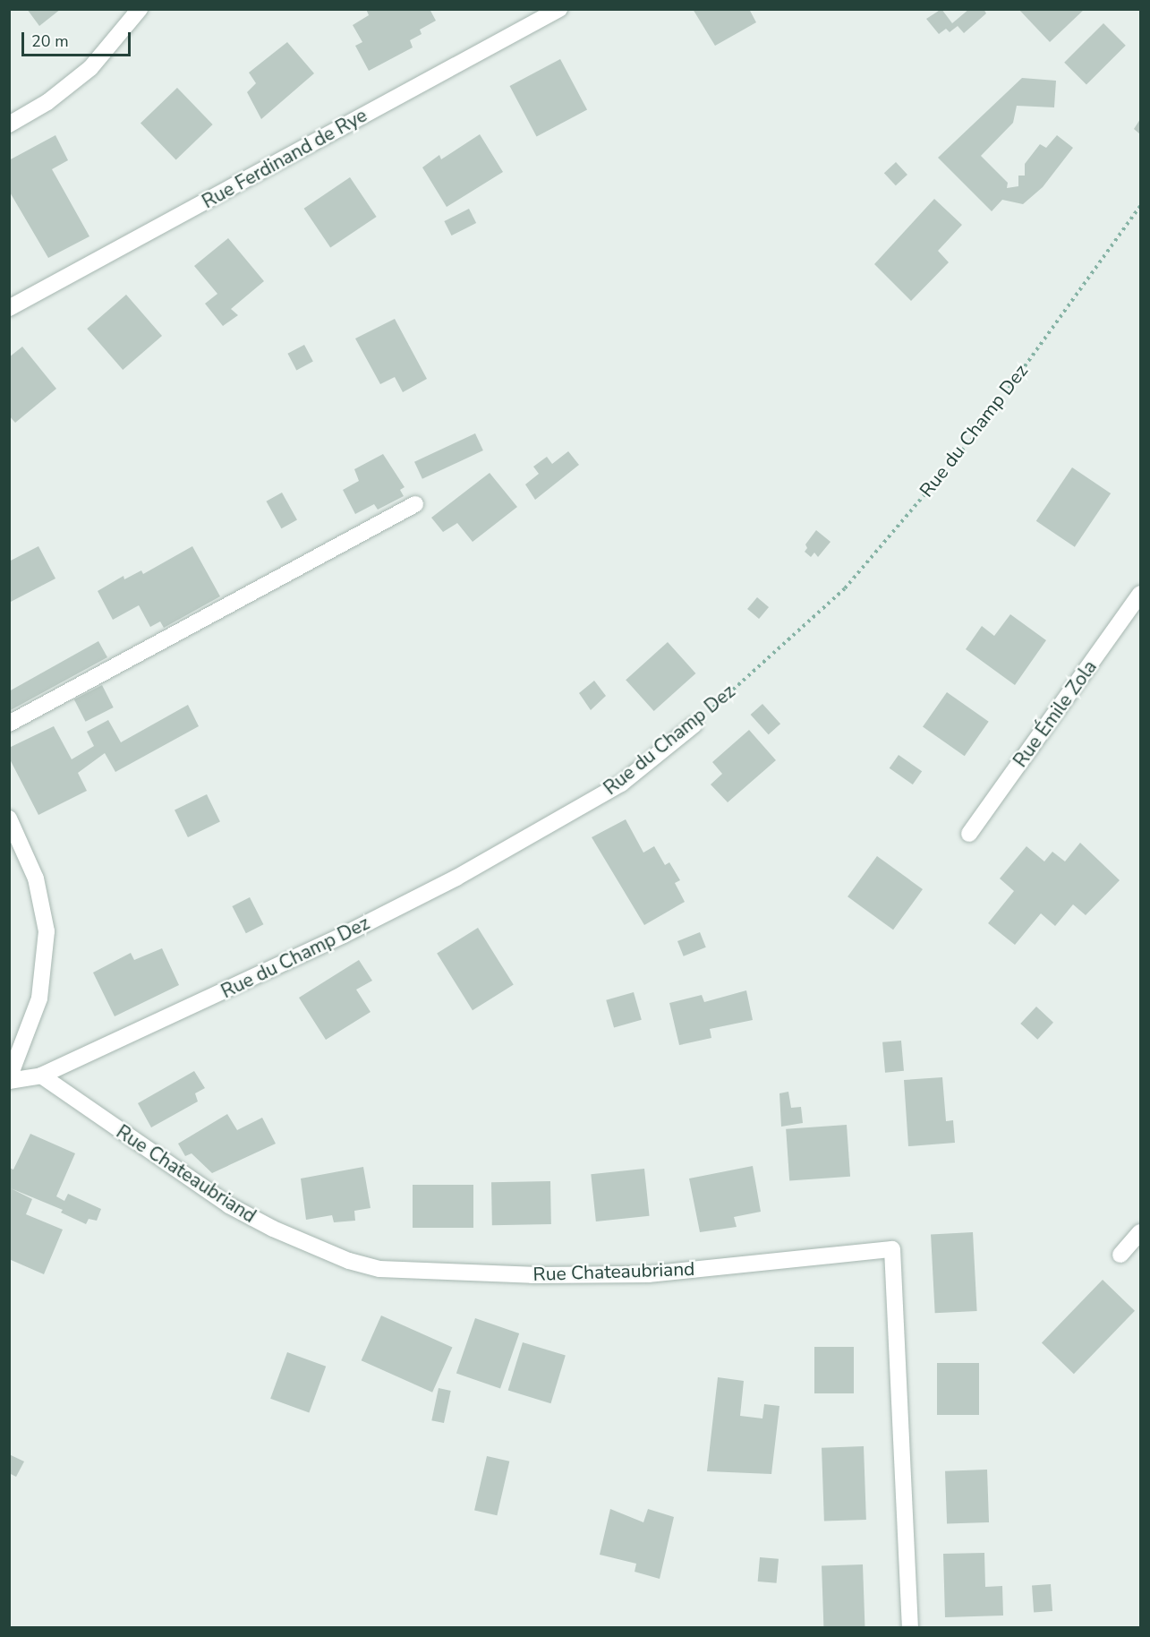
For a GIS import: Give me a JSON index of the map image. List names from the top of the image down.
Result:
{
  "streets": {
    "street": [
      "Rue Ferdinand de Rye",
      "Rue du Champ Dez",
      "Rue Émile Zola",
      "Rue Chateaubriand"
    ]
  },
  "crossings": [
    ["Rue du Champ Dez", "Rue Chateaubriand"]
  ],
  "scale_bar": "20 m"
}
